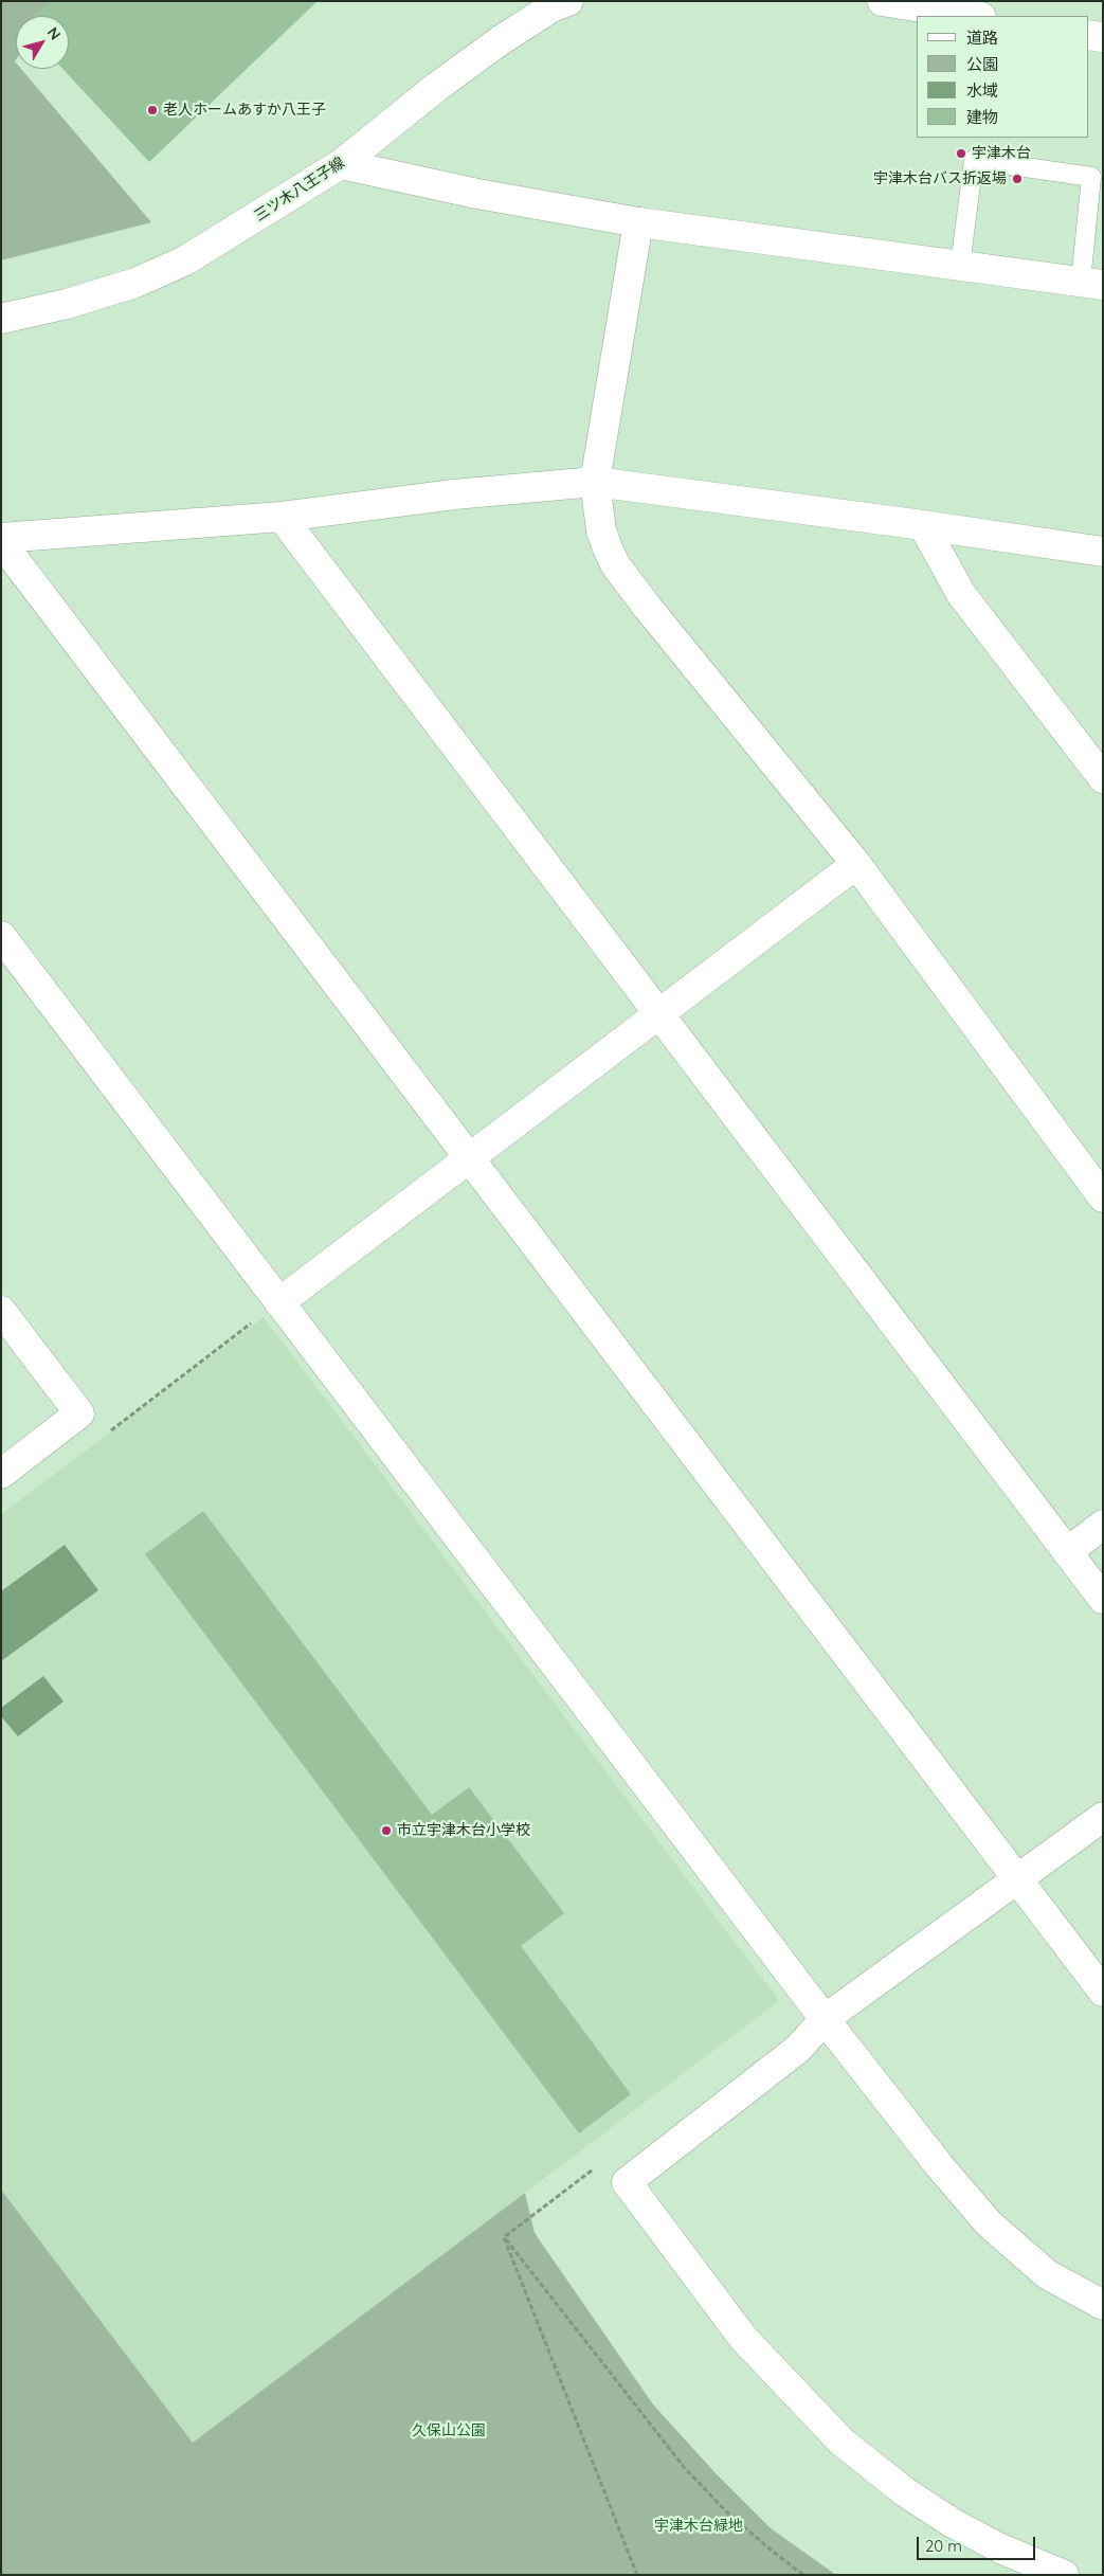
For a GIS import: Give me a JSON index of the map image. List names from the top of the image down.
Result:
{
  "streets": {
    "street": ["三ツ木八王子線"]
  },
  "parks": ["久保山公園", "宇津木台緑地"],
  "places": [
    "老人ホームあすか八王子",
    "宇津木台",
    "宇津木台バス折返場",
    "市立宇津木台小学校"
  ],
  "legend": [
    "道路",
    "公園",
    "水域",
    "建物"
  ],
  "scale_bar": "20 m",
  "north": "top right"
}
